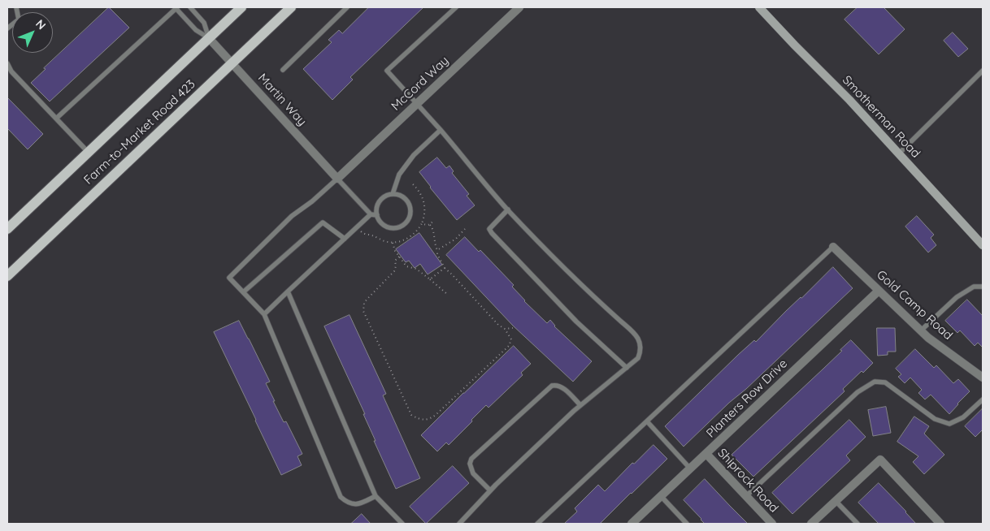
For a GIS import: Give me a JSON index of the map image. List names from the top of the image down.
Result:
{
  "streets": {
    "main road": ["Farm-to-Market Road 423"],
    "street": [
      "McCord Way",
      "Martin Way",
      "Smotherman Road",
      "Gold Camp Road",
      "Planters Row Drive",
      "Shiprock Road"
    ]
  },
  "crossings": [
    ["McCord Way", "Martin Way"],
    ["Martin Way", "Farm-to-Market Road 423"],
    ["Gold Camp Road", "Planters Row Drive"],
    ["Planters Row Drive", "Shiprock Road"]
  ],
  "north": "top right"
}
